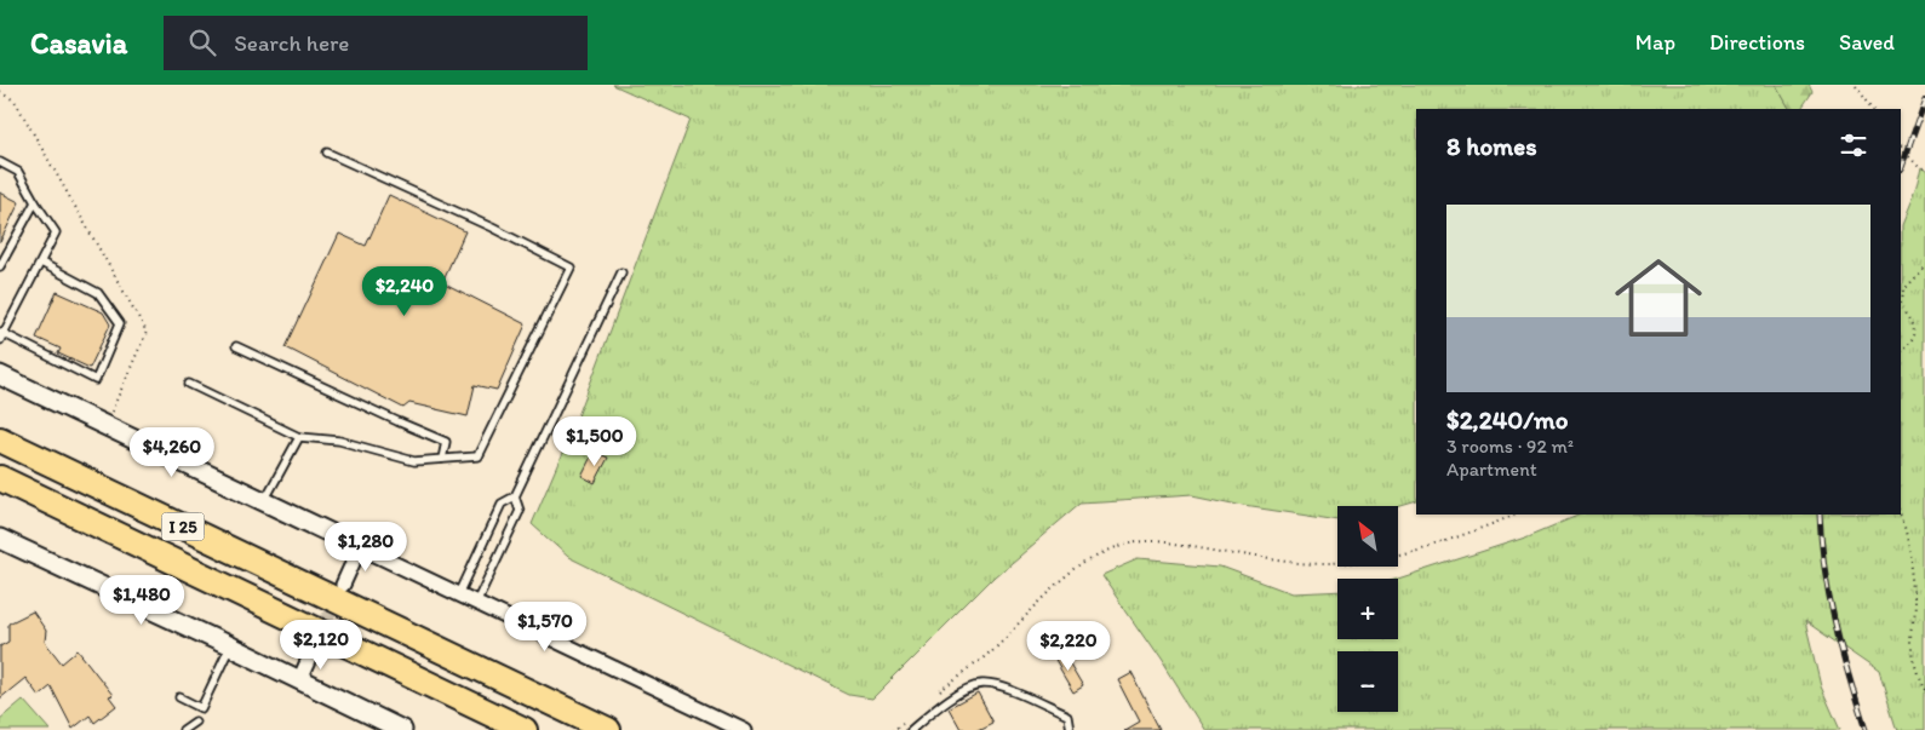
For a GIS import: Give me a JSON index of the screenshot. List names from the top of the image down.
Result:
{
  "streets": {
    "highway": ["I 25"]
  },
  "north": "top left",
  "page": {
    "header": "Casavia",
    "search": "Search here",
    "nav": ["Map", "Directions", "Saved"],
    "heading": "8 homes",
    "list": [
      {
        "name": "$2,240/mo",
        "note": "3 rooms · 92 m² · Apartment"
      }
    ],
    "price": [
      "$2,240",
      "$1,500",
      "$4,260",
      "$1,280",
      "$1,480",
      "$1,570",
      "$2,120",
      "$2,220"
    ],
    "map_buttons": ["+", "−"]
  }
}
